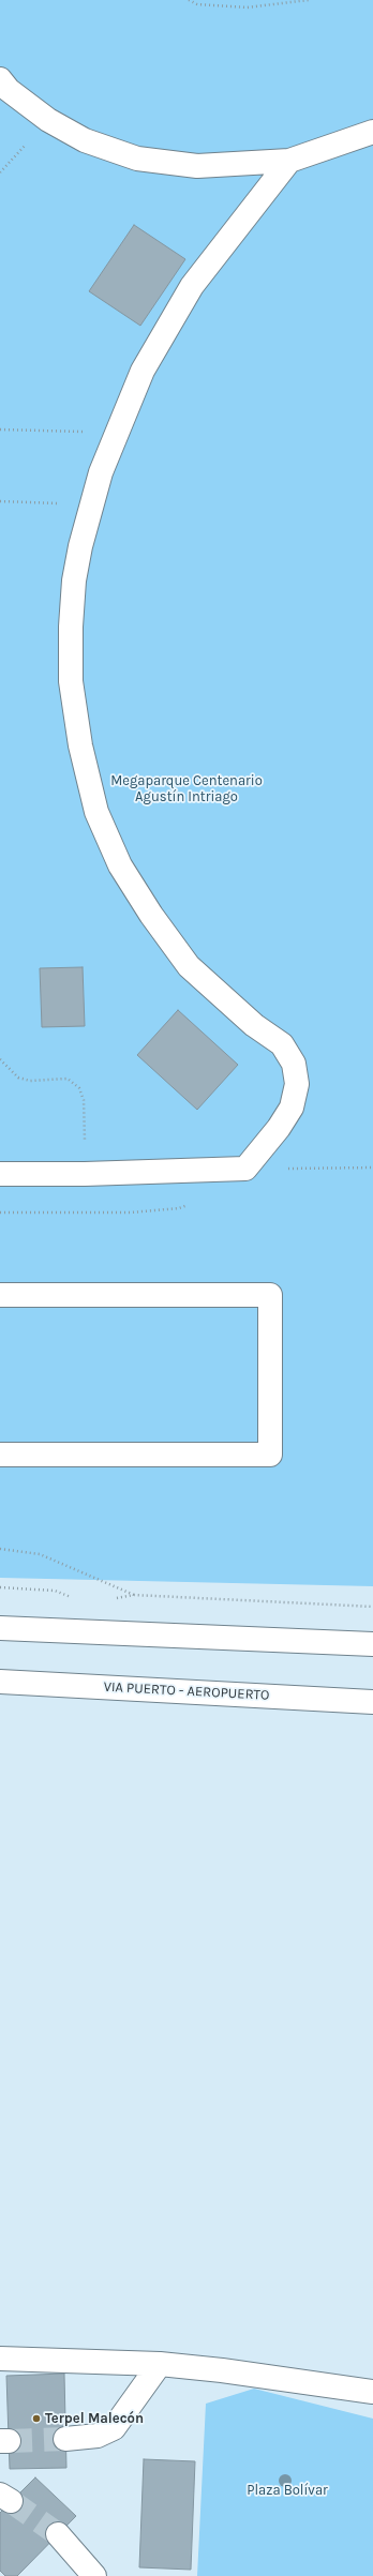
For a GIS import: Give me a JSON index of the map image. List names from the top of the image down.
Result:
{
  "streets": {
    "main road": ["VIA PUERTO - AEROPUERTO"]
  },
  "parks": ["Megaparque Centenario Agustín Intriago", "Plaza Bolívar"],
  "places": ["Terpel Malecón"]
}
